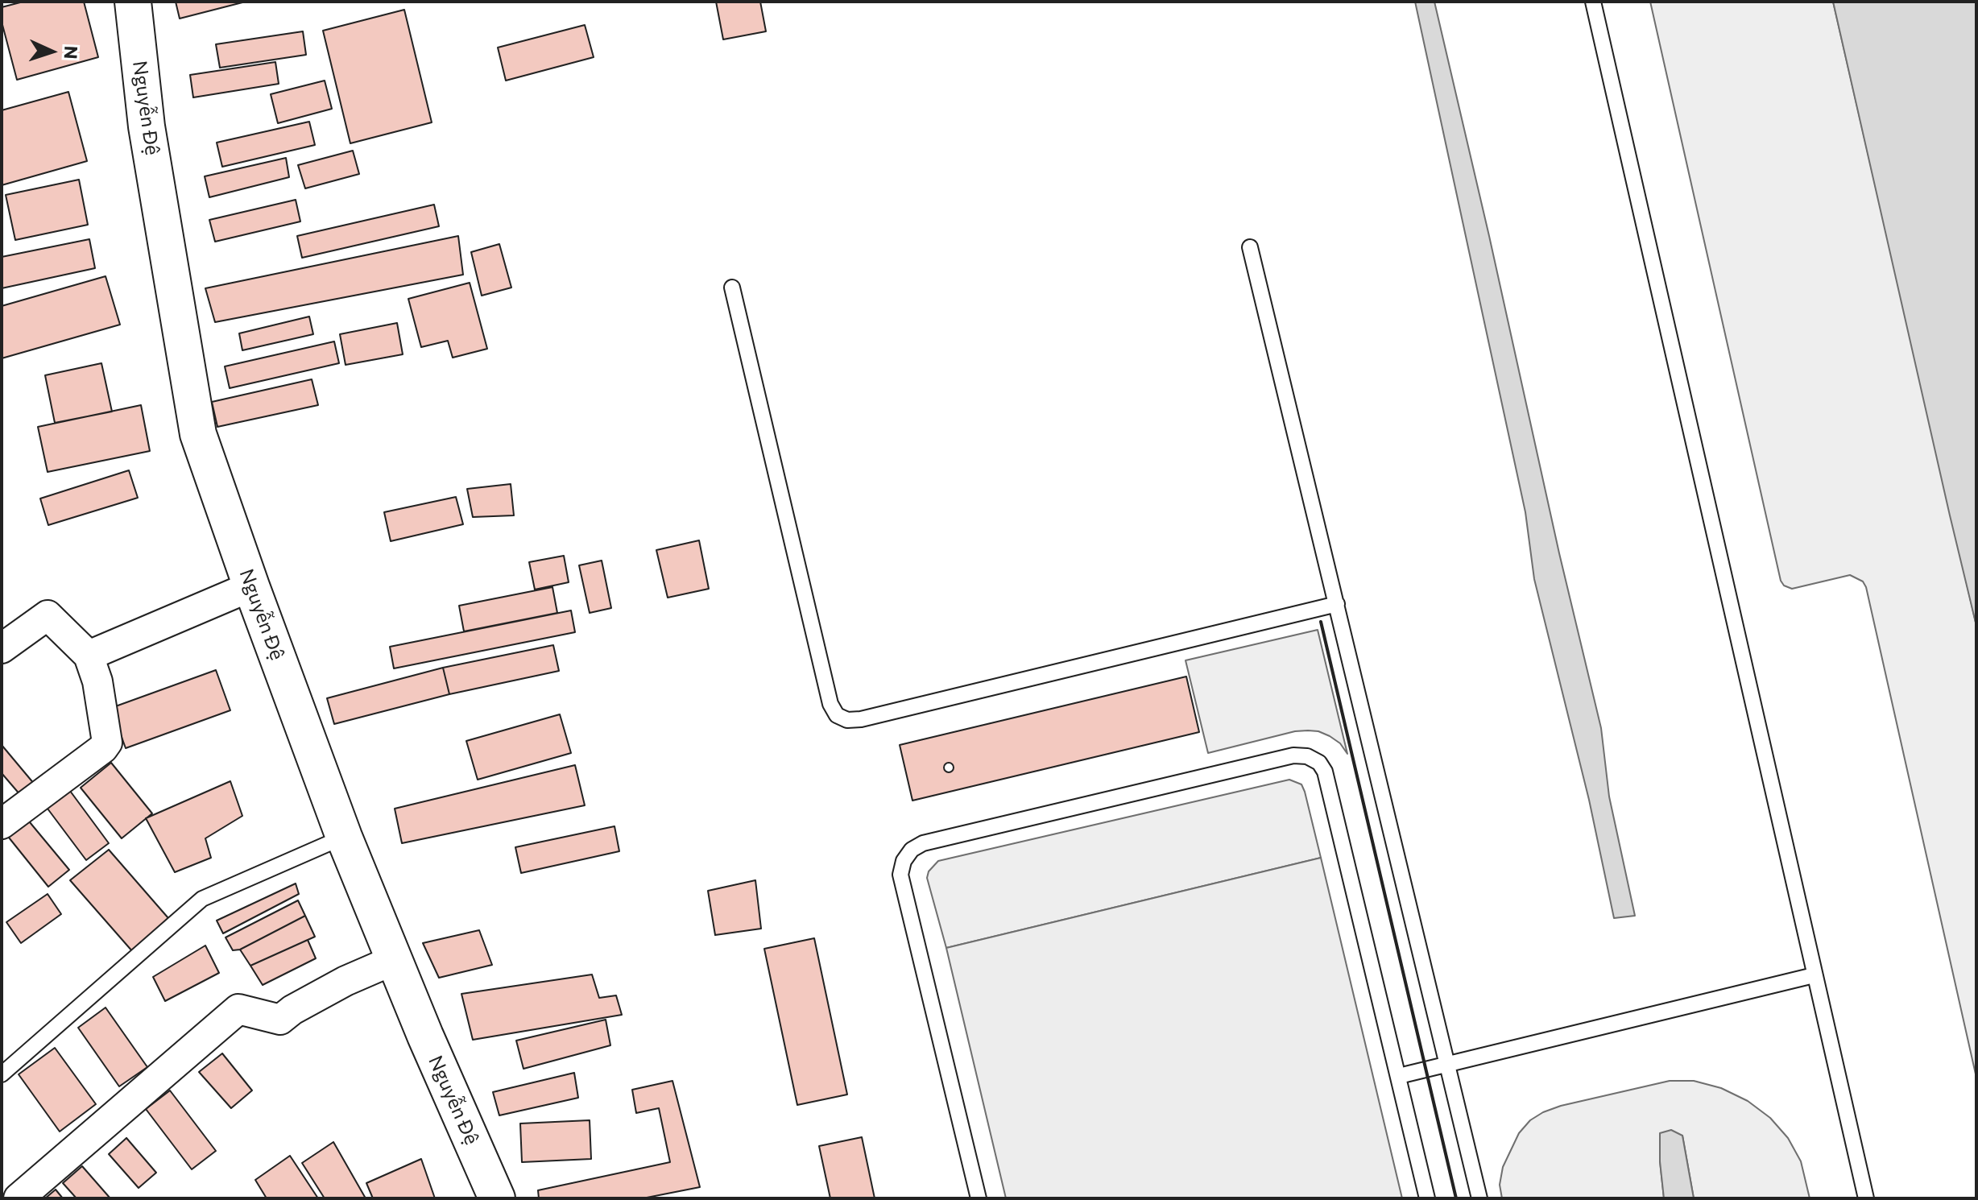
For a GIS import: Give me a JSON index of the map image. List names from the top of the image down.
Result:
{
  "streets": {
    "street": ["Nguyễn Đệ"]
  },
  "north": "right"
}
